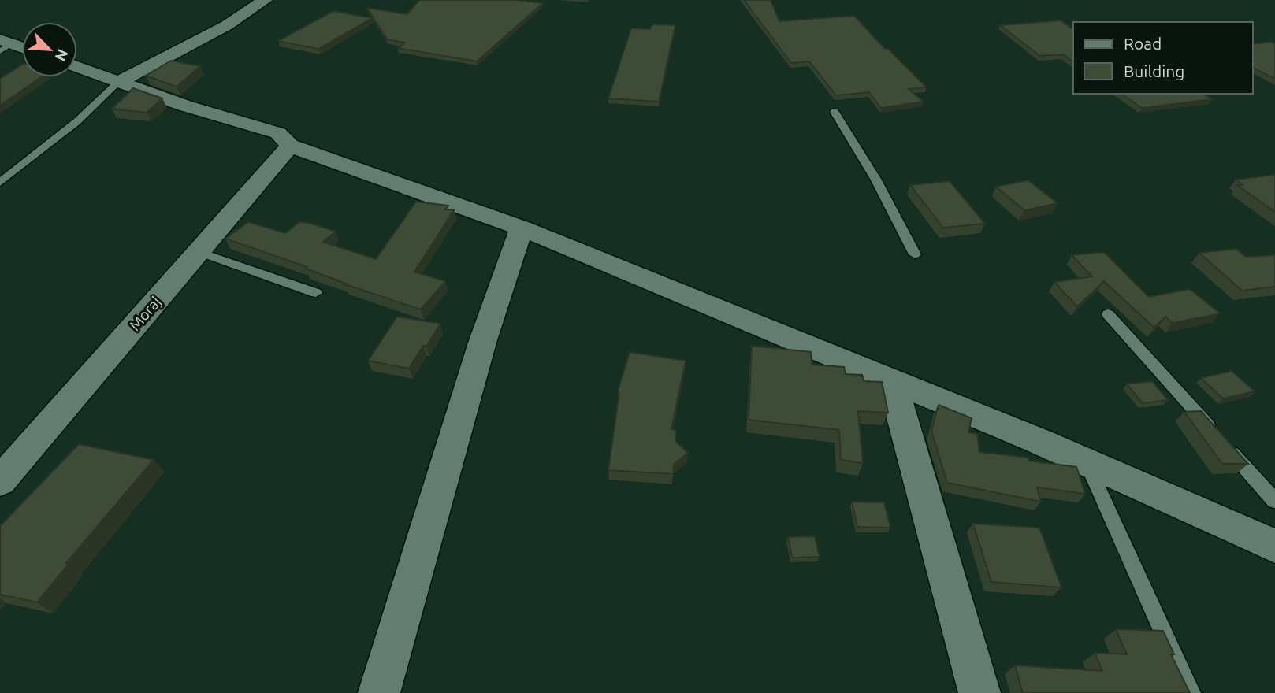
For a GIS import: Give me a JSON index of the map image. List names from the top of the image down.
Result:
{
  "streets": {
    "street": ["Moraj"]
  },
  "legend": ["Road", "Building"],
  "north": "bottom right"
}
